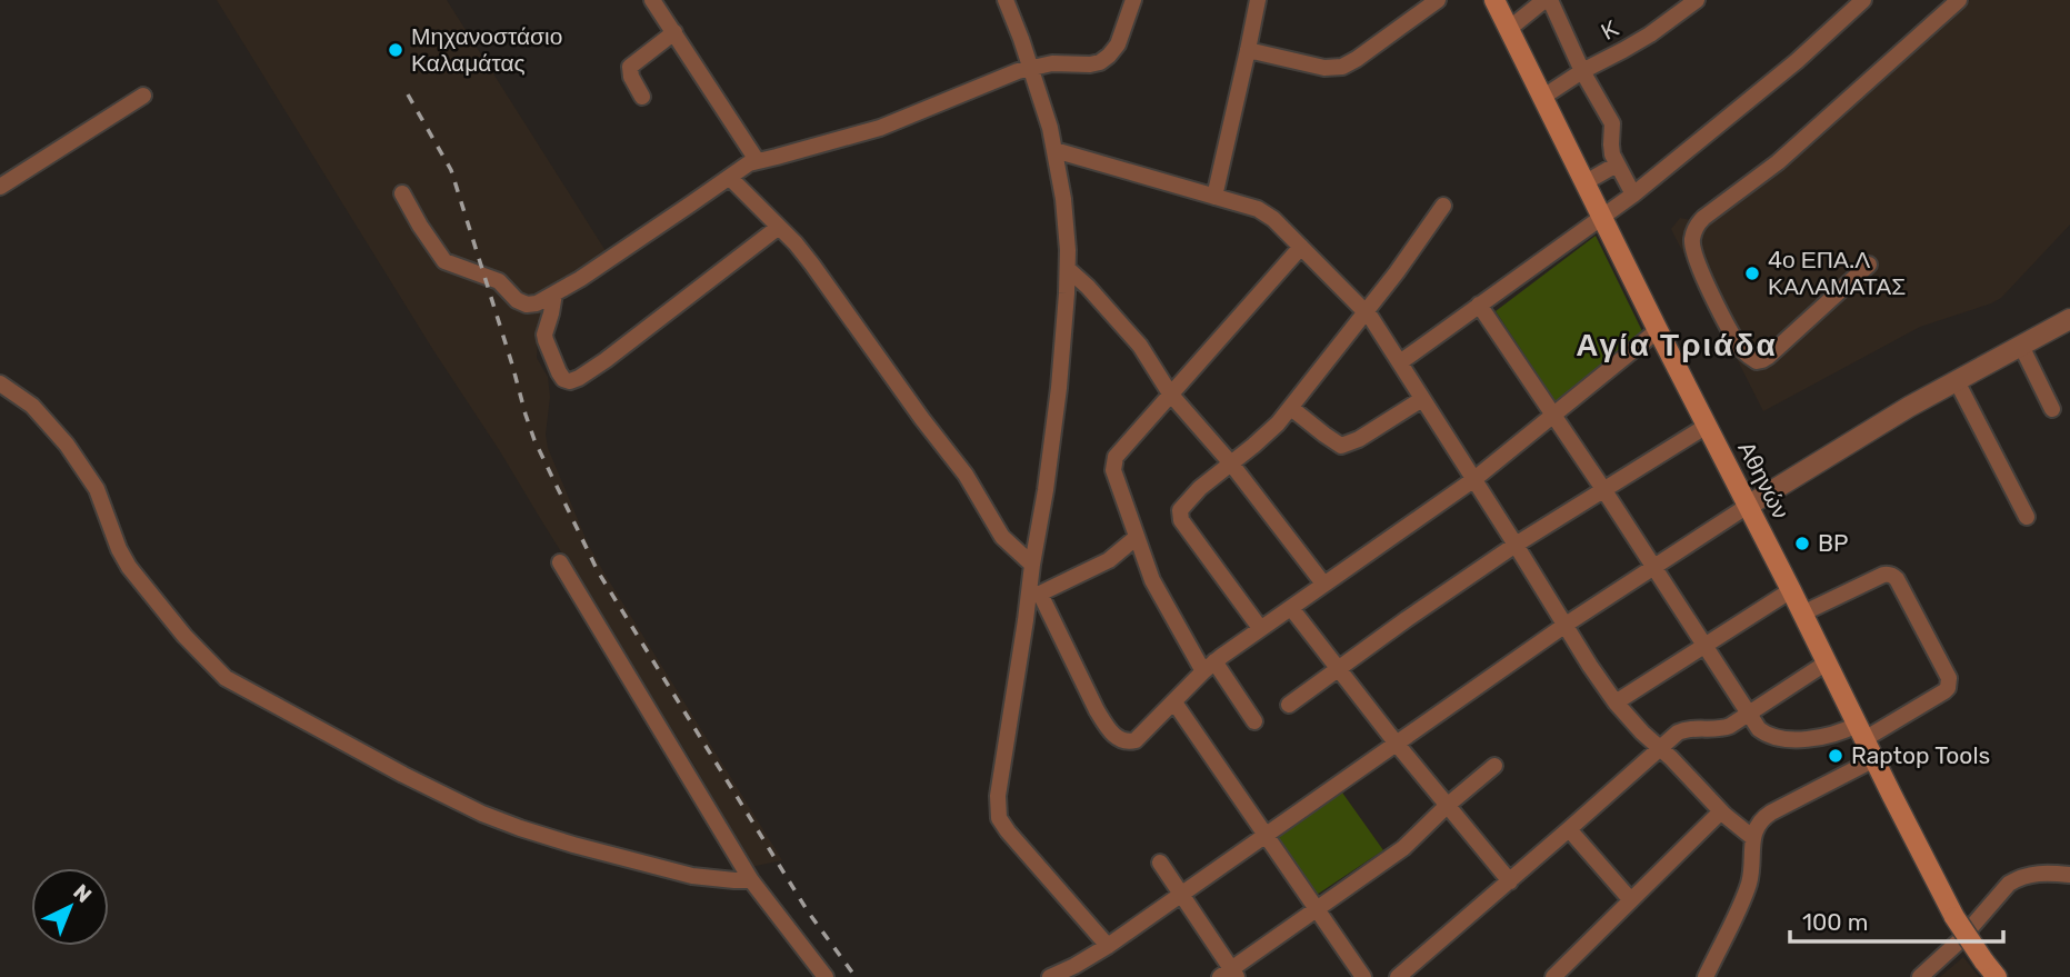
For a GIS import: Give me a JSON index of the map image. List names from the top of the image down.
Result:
{
  "streets": {
    "main road": ["Αθηνών"],
    "street": ["Κ"]
  },
  "crossings": [
    ["Κ", "Αθηνών"]
  ],
  "districts": ["Αγία Τριάδα"],
  "places": [
    "Μηχανοστάσιο Καλαμάτας",
    "4ο ΕΠΑ.Λ ΚΑΛΑΜΑΤΑΣ",
    "BP",
    "Raptop Tools"
  ],
  "scale_bar": "100 m",
  "north": "top right"
}
